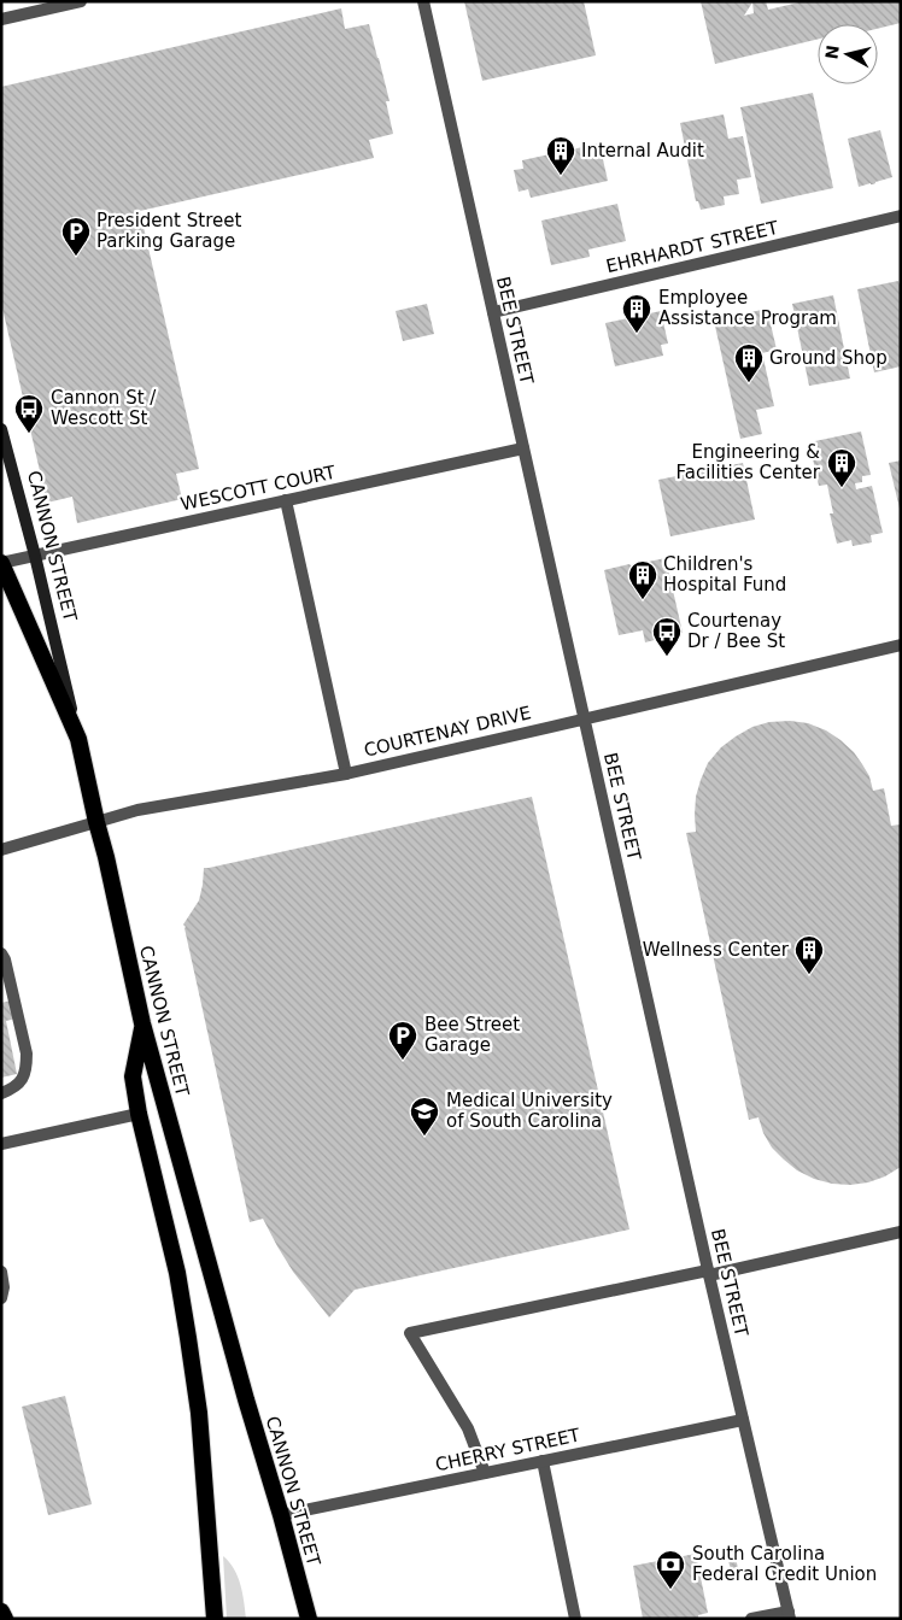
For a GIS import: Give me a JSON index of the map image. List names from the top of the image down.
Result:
{
  "streets": {
    "highway": ["CANNON STREET"],
    "street": [
      "EHRHARDT STREET",
      "BEE STREET",
      "WESCOTT COURT",
      "COURTENAY DRIVE",
      "CHERRY STREET"
    ]
  },
  "crossings": [
    ["EHRHARDT STREET", "BEE STREET"],
    ["BEE STREET", "WESCOTT COURT"],
    ["BEE STREET", "COURTENAY DRIVE"],
    ["BEE STREET", "CHERRY STREET"],
    ["WESCOTT COURT", "CANNON STREET"],
    ["CANNON STREET", "COURTENAY DRIVE"],
    ["CANNON STREET", "CHERRY STREET"]
  ],
  "places": {
    "building": [
      "Internal Audit",
      "Employee Assistance Program",
      "Ground Shop",
      "Engineering & Facilities Center",
      "Children's Hospital Fund",
      "Wellness Center"
    ],
    "parking": ["President Street Parking Garage", "Bee Street Garage"],
    "bus stop": ["Cannon St / Wescott St", "Courtenay Dr / Bee St"],
    "school or university": ["Medical University of South Carolina"],
    "bank": ["South Carolina Federal Credit Union"]
  },
  "north": "left"
}
